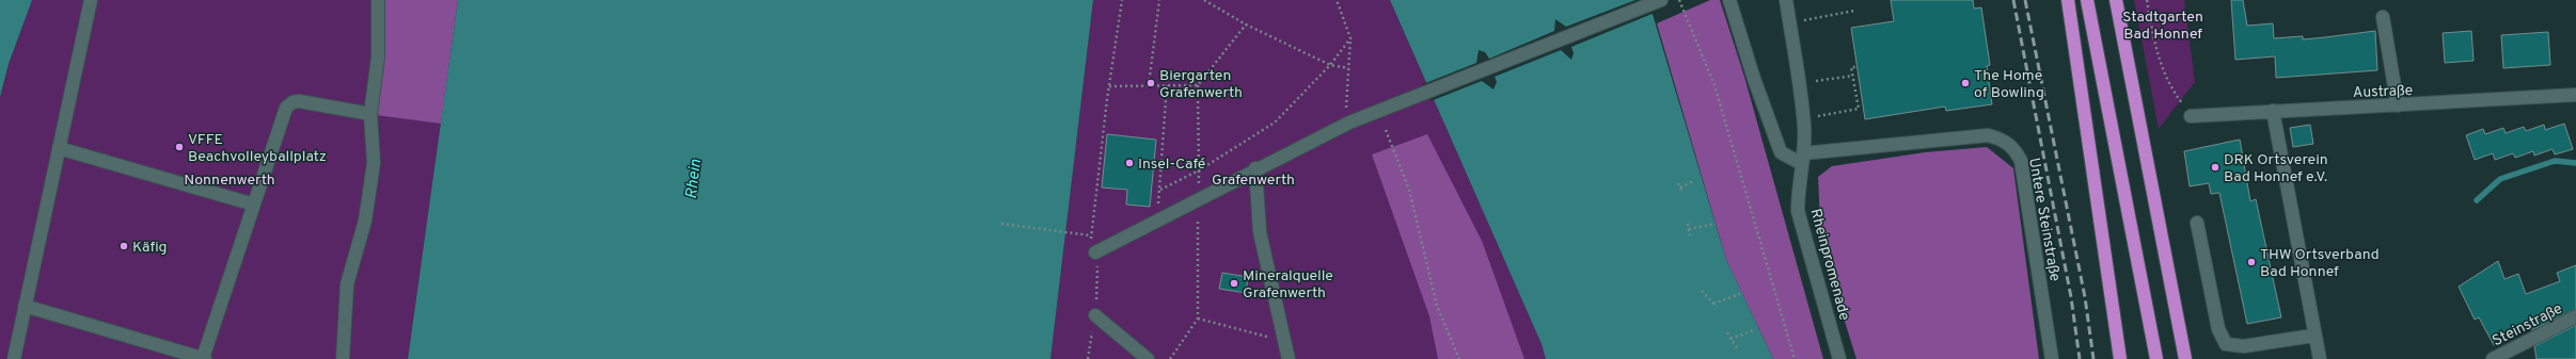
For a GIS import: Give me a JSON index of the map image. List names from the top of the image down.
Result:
{
  "streets": {
    "street": [
      "Austraße",
      "Untere Steinstraße",
      "Rheinpromenade",
      "Steinstraße"
    ]
  },
  "crossings": [
    ["Untere Steinstraße", "Rheinpromenade"]
  ],
  "water": ["Rhein"],
  "parks": ["Stadtgarten Bad Honnef", "Nonnenwerth", "Grafenwerth"],
  "places": [
    "Biergarten Grafenwerth",
    "The Home of Bowling",
    "VFFE Beachvolleyballplatz",
    "Insel-Café",
    "DRK Ortsverein Bad Honnef e.V.",
    "Käfig",
    "THW Ortsverband Bad Honnef",
    "Mineralquelle Grafenwerth"
  ]
}
